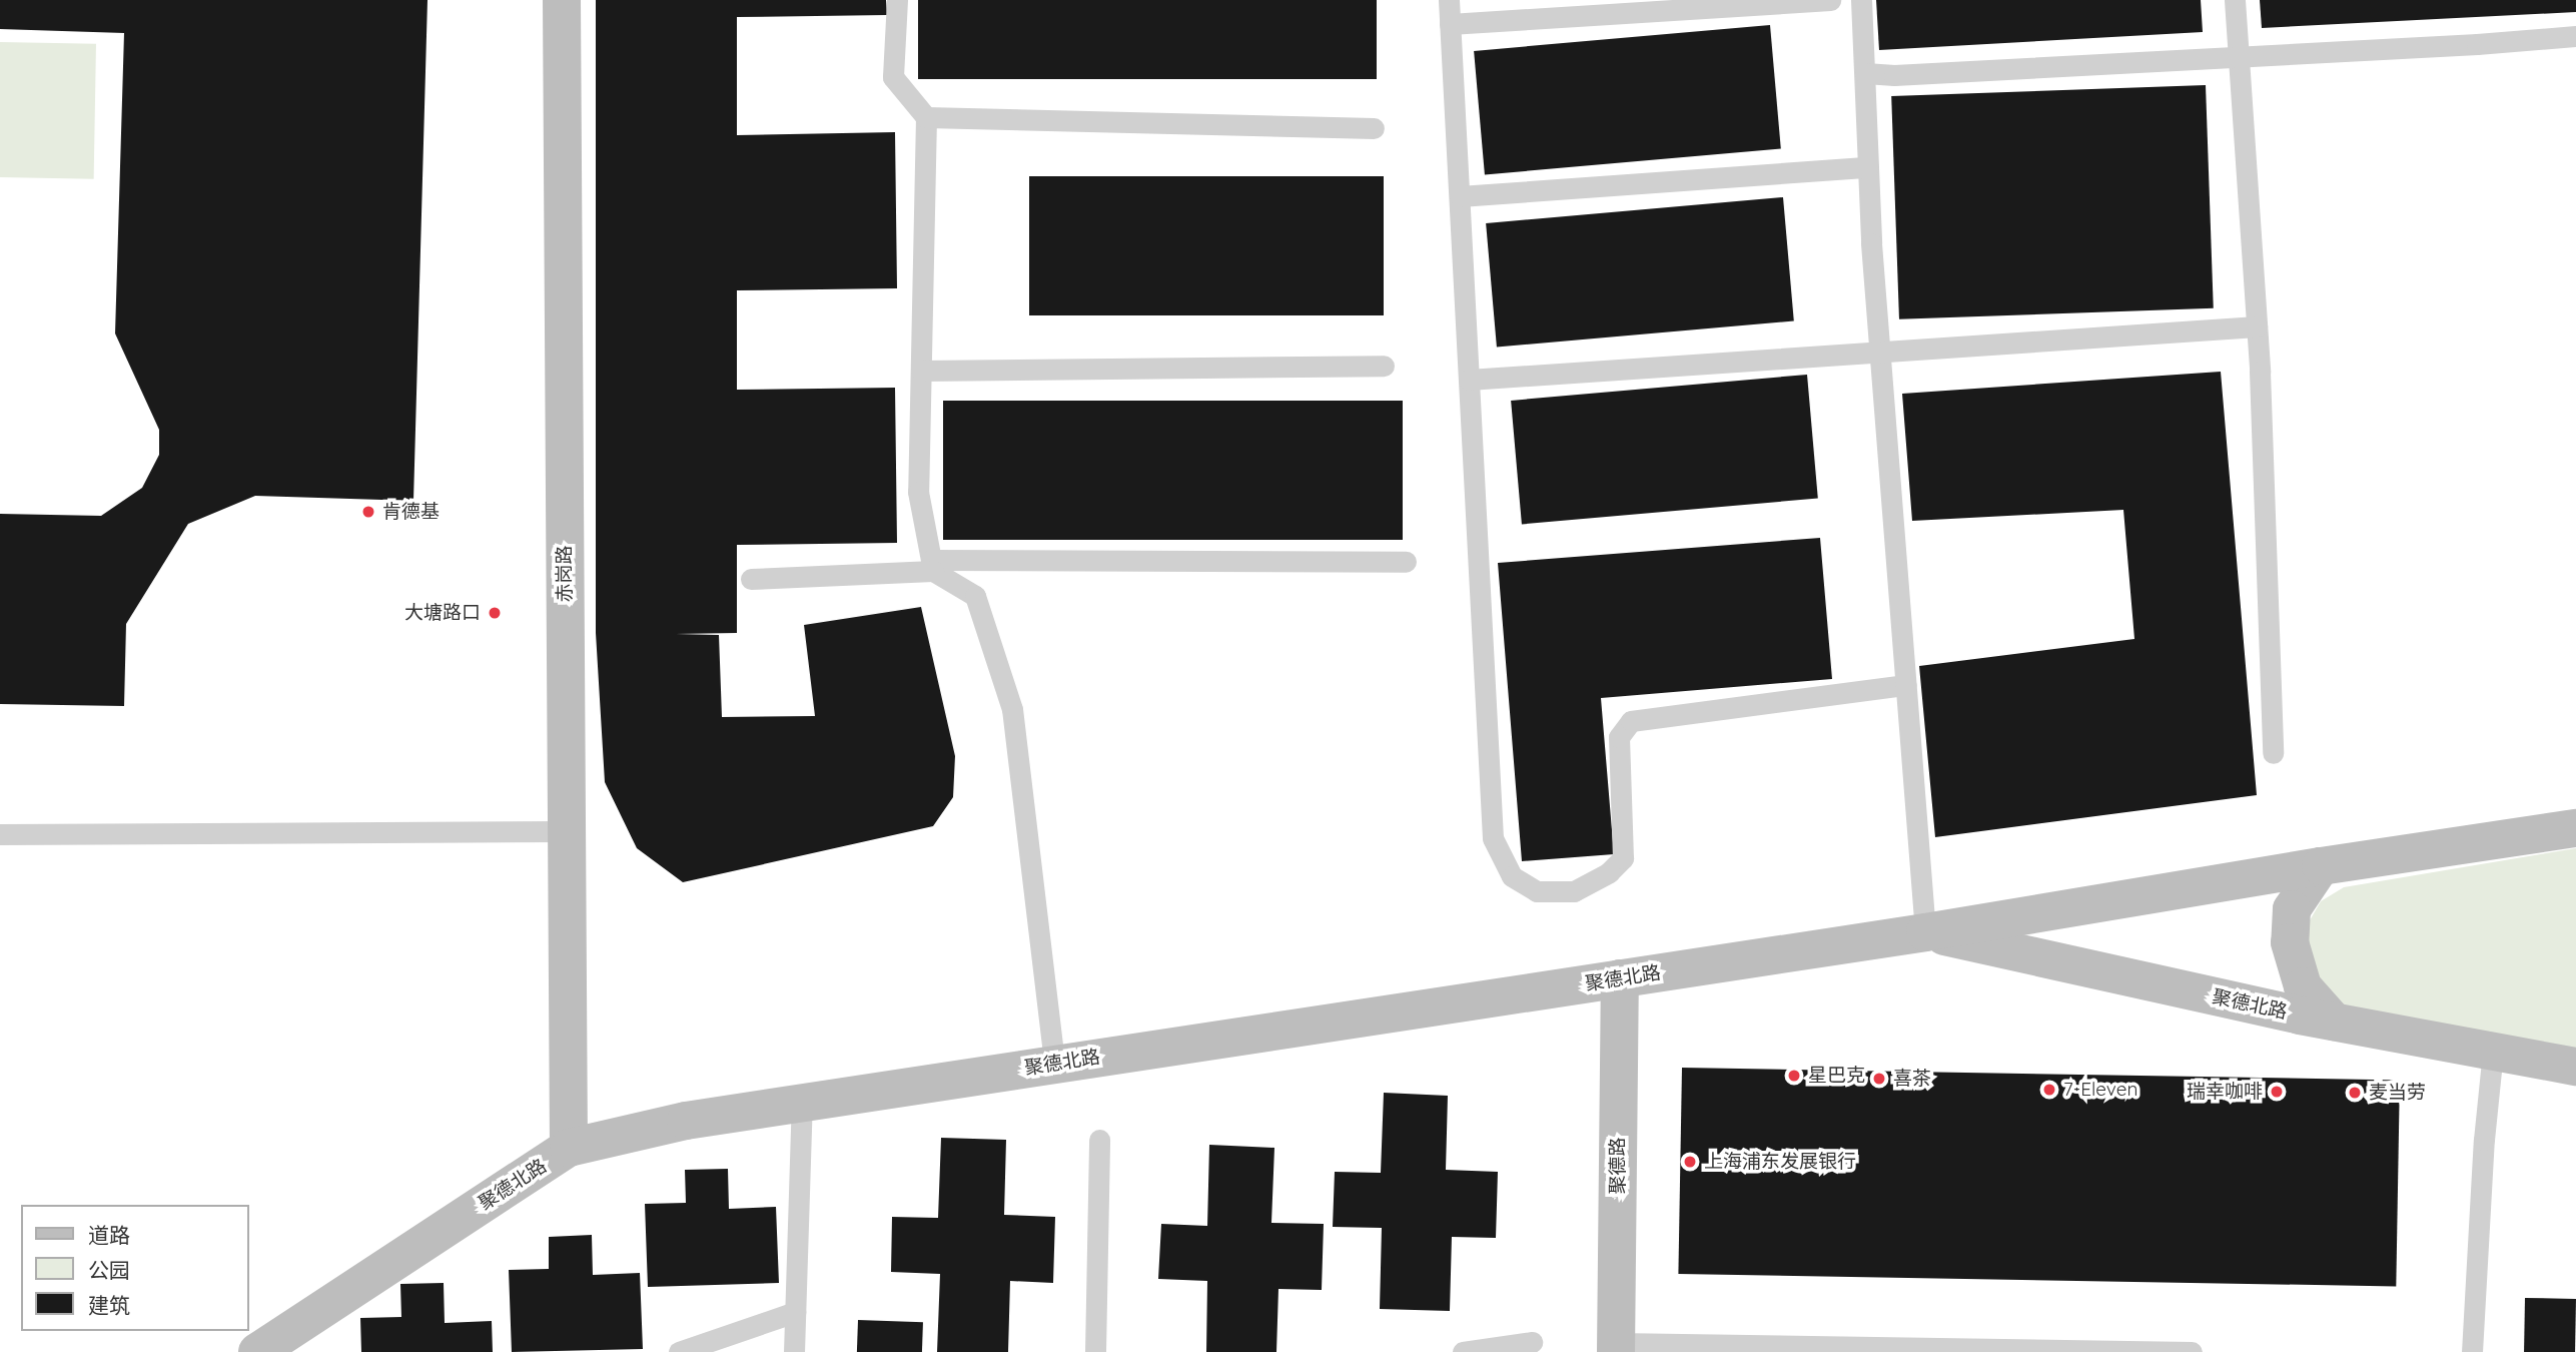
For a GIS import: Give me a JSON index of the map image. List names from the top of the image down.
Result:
{
  "streets": {
    "street": ["赤岗路", "聚德北路", "聚德路"]
  },
  "crossings": [
    ["赤岗路", "聚德北路"],
    ["聚德北路", "聚德路"]
  ],
  "places": [
    "肯德基",
    "大塘路口",
    "星巴克",
    "喜茶",
    "7-Eleven",
    "瑞幸咖啡",
    "麦当劳",
    "上海浦东发展银行"
  ],
  "legend": ["道路", "公园", "建筑"]
}
